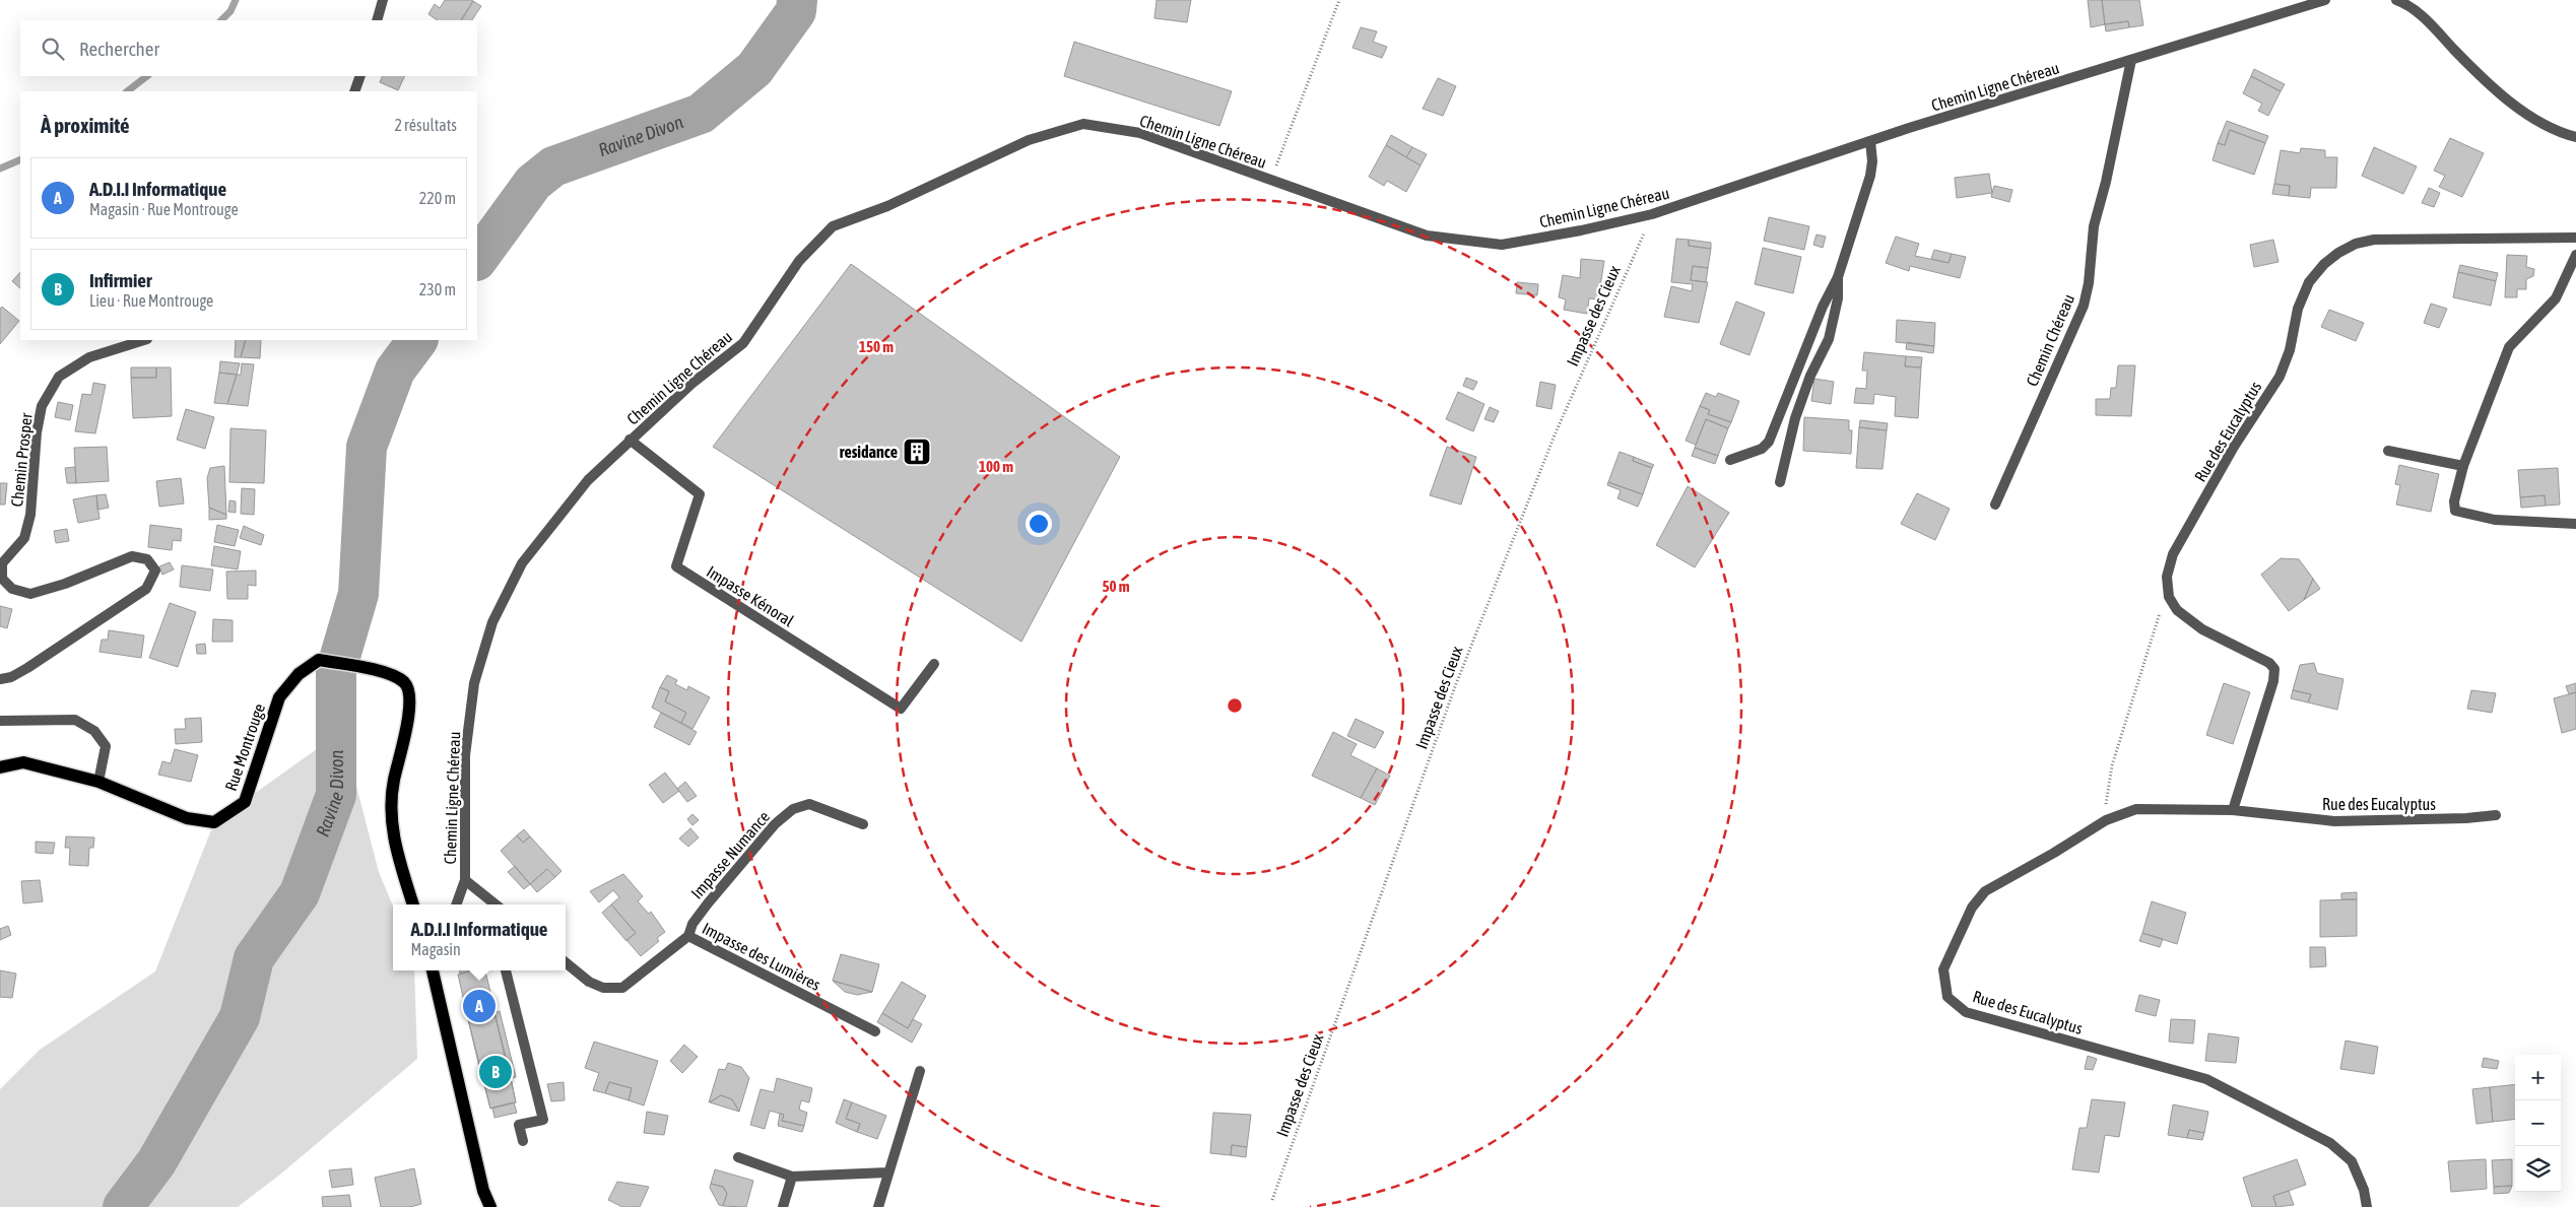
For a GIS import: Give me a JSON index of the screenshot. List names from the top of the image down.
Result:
{
  "streets": {
    "main road": ["Rue Montrouge"],
    "street": [
      "Chemin Ligne Chéreau",
      "Chemin Chéreau",
      "Rue des Eucalyptus",
      "Chemin Prosper",
      "Impasse Kénoral",
      "Impasse Numance",
      "Impasse des Lumières"
    ],
    "path": ["Impasse des Cieux"]
  },
  "crossings": [
    ["Chemin Ligne Chéreau", "Impasse des Cieux"],
    ["Chemin Ligne Chéreau", "Chemin Chéreau"],
    ["Chemin Ligne Chéreau", "Impasse Kénoral"],
    ["Impasse Numance", "Impasse des Lumières"]
  ],
  "water": ["Ravine Divon"],
  "places": {
    "building": ["residance"]
  },
  "page": {
    "search": "Rechercher",
    "heading": ["À proximité", "2 résultats"],
    "list": [
      {
        "mark": "A",
        "name": "A.D.I.I Informatique",
        "note": "Magasin · Rue Montrouge",
        "value": "220 m"
      },
      {
        "mark": "B",
        "name": "Infirmier",
        "note": "Lieu · Rue Montrouge",
        "value": "230 m"
      }
    ],
    "popup": ["A.D.I.I Informatique", "Magasin"],
    "pins": ["A", "B"],
    "map_buttons": ["+", "−"]
  },
  "rings": ["150 m", "100 m", "50 m"]
}
